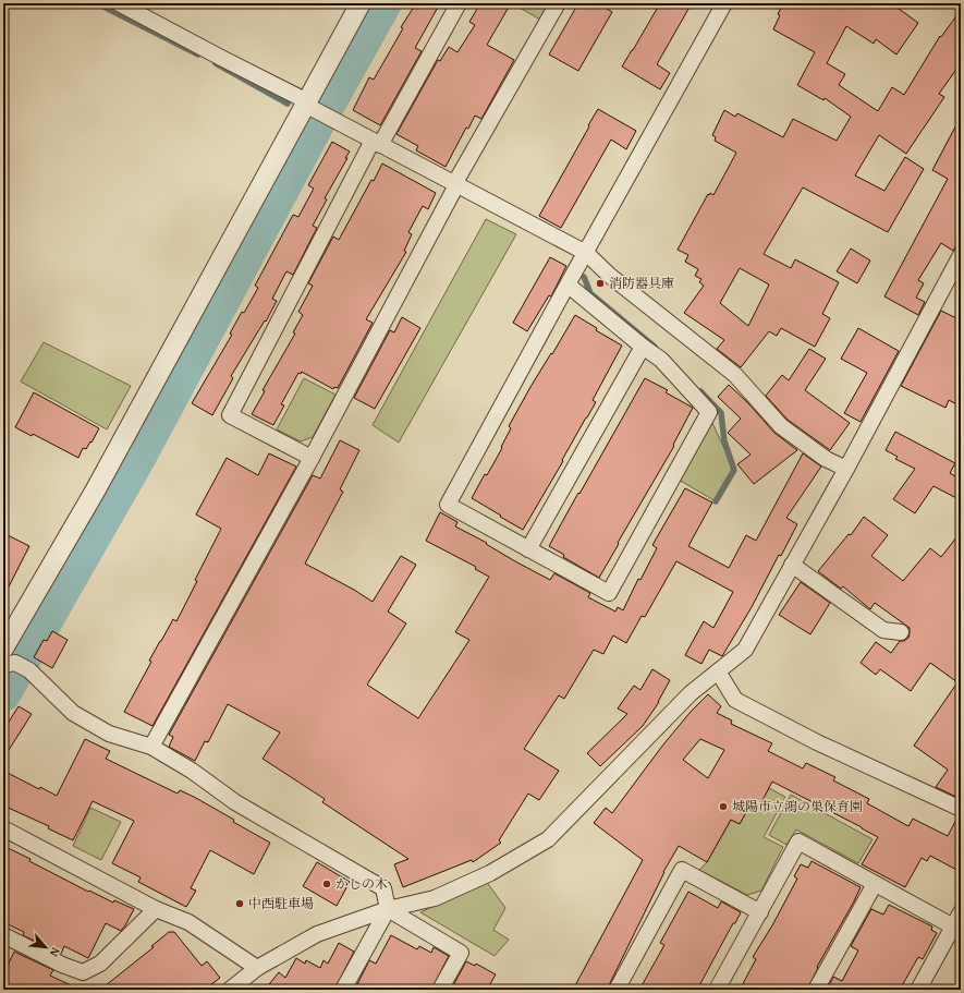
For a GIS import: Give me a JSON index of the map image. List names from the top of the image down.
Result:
{
  "places": [
    "消防器具庫",
    "城陽市立鴻の巣保育園",
    "かしの木",
    "中西駐車場"
  ],
  "north": "bottom right"
}
